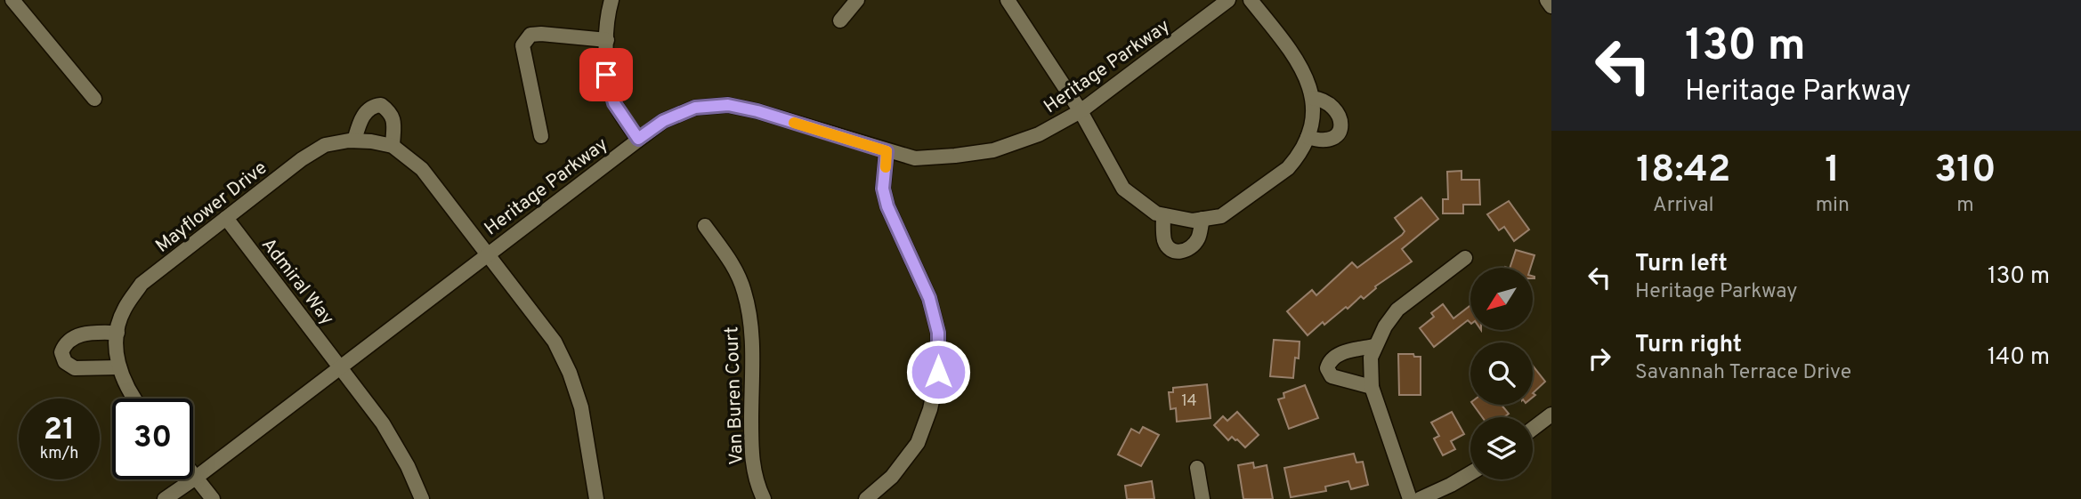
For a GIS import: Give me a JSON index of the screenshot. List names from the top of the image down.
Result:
{
  "streets": {
    "street": [
      "Heritage Parkway",
      "Mayflower Drive",
      "Admiral Way",
      "Van Buren Court"
    ]
  },
  "crossings": [
    ["Heritage Parkway", "Mayflower Drive"],
    ["Heritage Parkway", "Admiral Way"],
    ["Mayflower Drive", "Admiral Way"]
  ],
  "house_numbers": ["14"],
  "north": "bottom left",
  "page": {
    "turn": ["130 m", "Heritage Parkway"],
    "eta": [
      "18:42",
      "Arrival",
      "1",
      "min",
      "310",
      "m"
    ],
    "list": [
      {
        "name": "Turn left",
        "note": "Heritage Parkway",
        "value": "130 m"
      },
      {
        "name": "Turn right",
        "note": "Savannah Terrace Drive",
        "value": "140 m"
      }
    ],
    "speed": "21 km/h",
    "limit": "30"
  }
}
